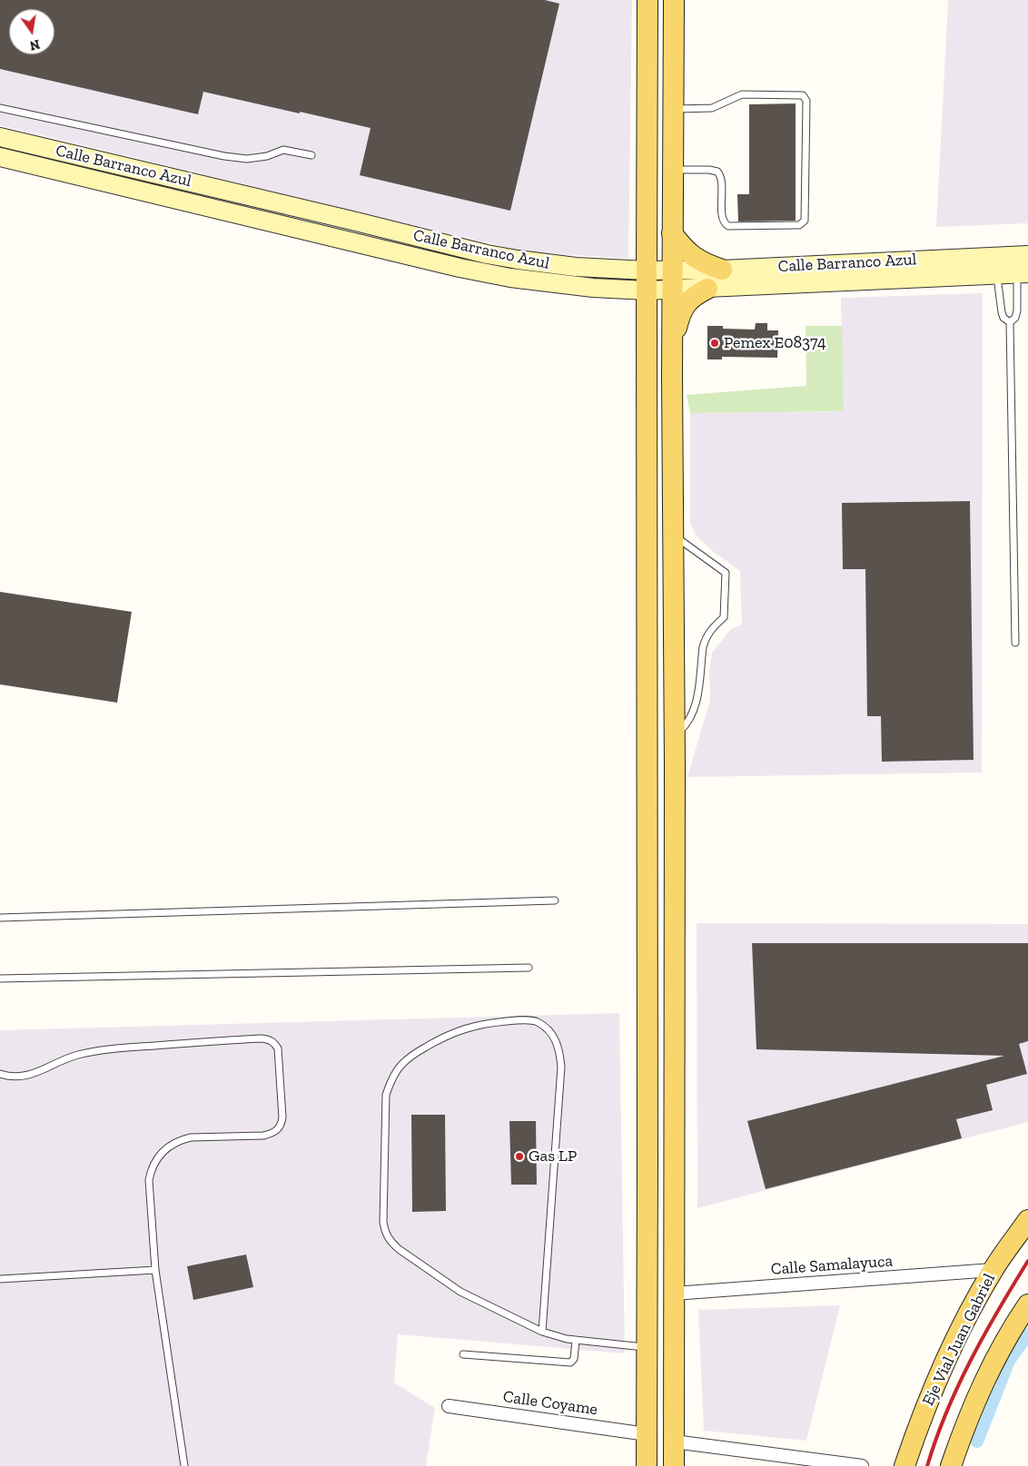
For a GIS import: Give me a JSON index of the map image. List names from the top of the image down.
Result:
{
  "streets": {
    "main road": ["Calle Barranco Azul", "Eje Vial Juan Gabriel"],
    "street": ["Calle Samalayuca", "Calle Coyame"]
  },
  "crossings": [
    ["Calle Samalayuca", "Eje Vial Juan Gabriel"]
  ],
  "places": ["Pemex E08374", "Gas LP"],
  "north": "bottom"
}
